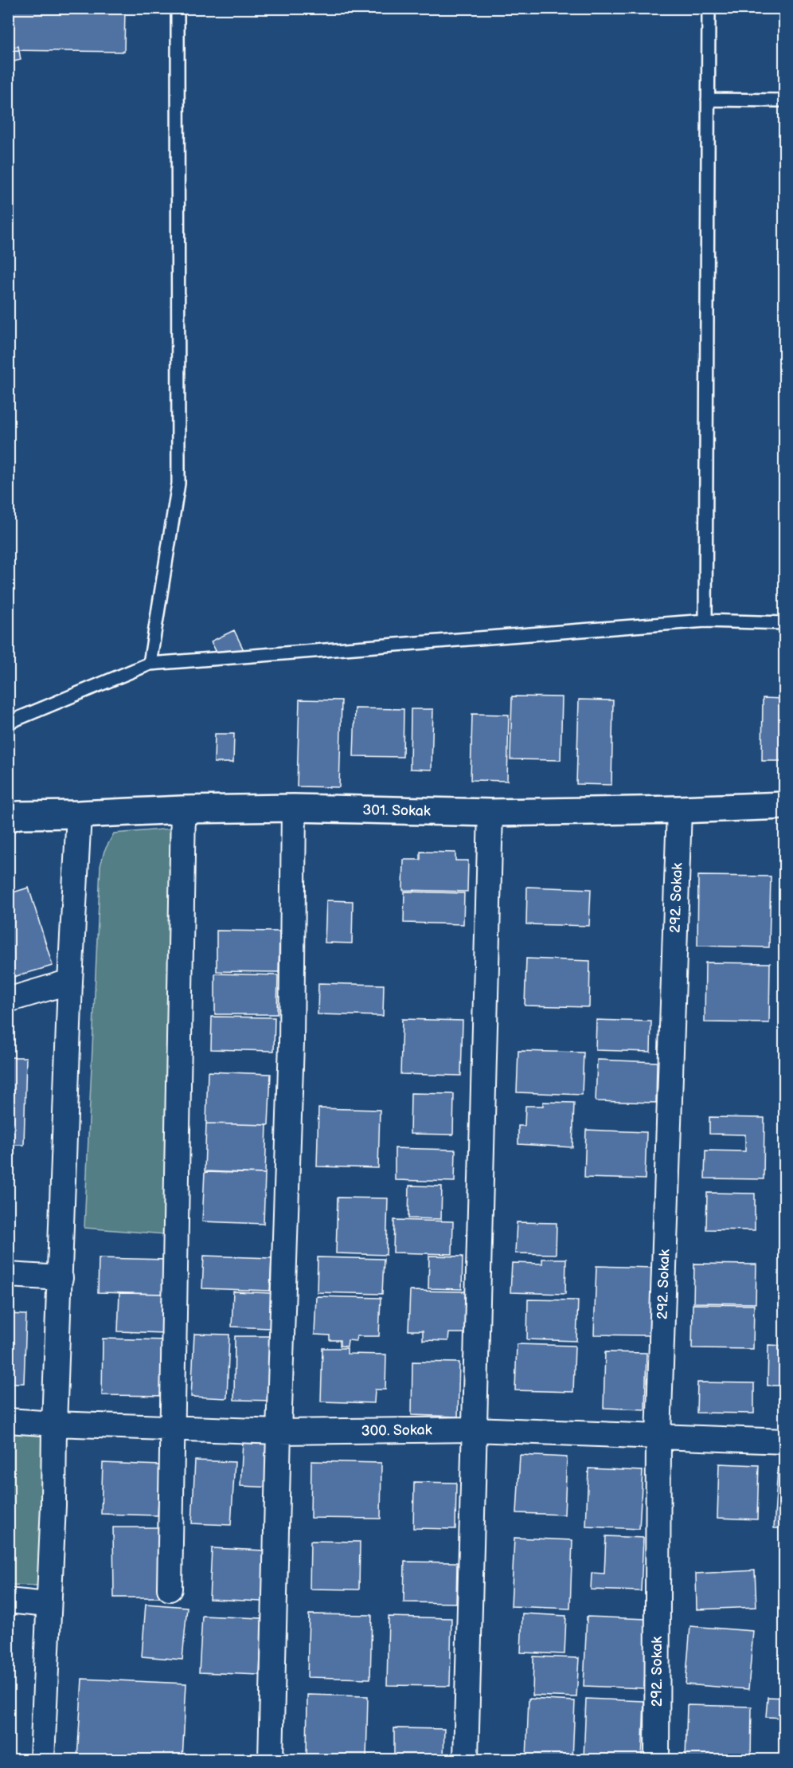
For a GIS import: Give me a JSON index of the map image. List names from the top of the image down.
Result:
{
  "streets": {
    "street": ["301. Sokak", "292. Sokak", "300. Sokak"]
  },
  "crossings": [
    ["301. Sokak", "292. Sokak"],
    ["292. Sokak", "300. Sokak"]
  ]
}
